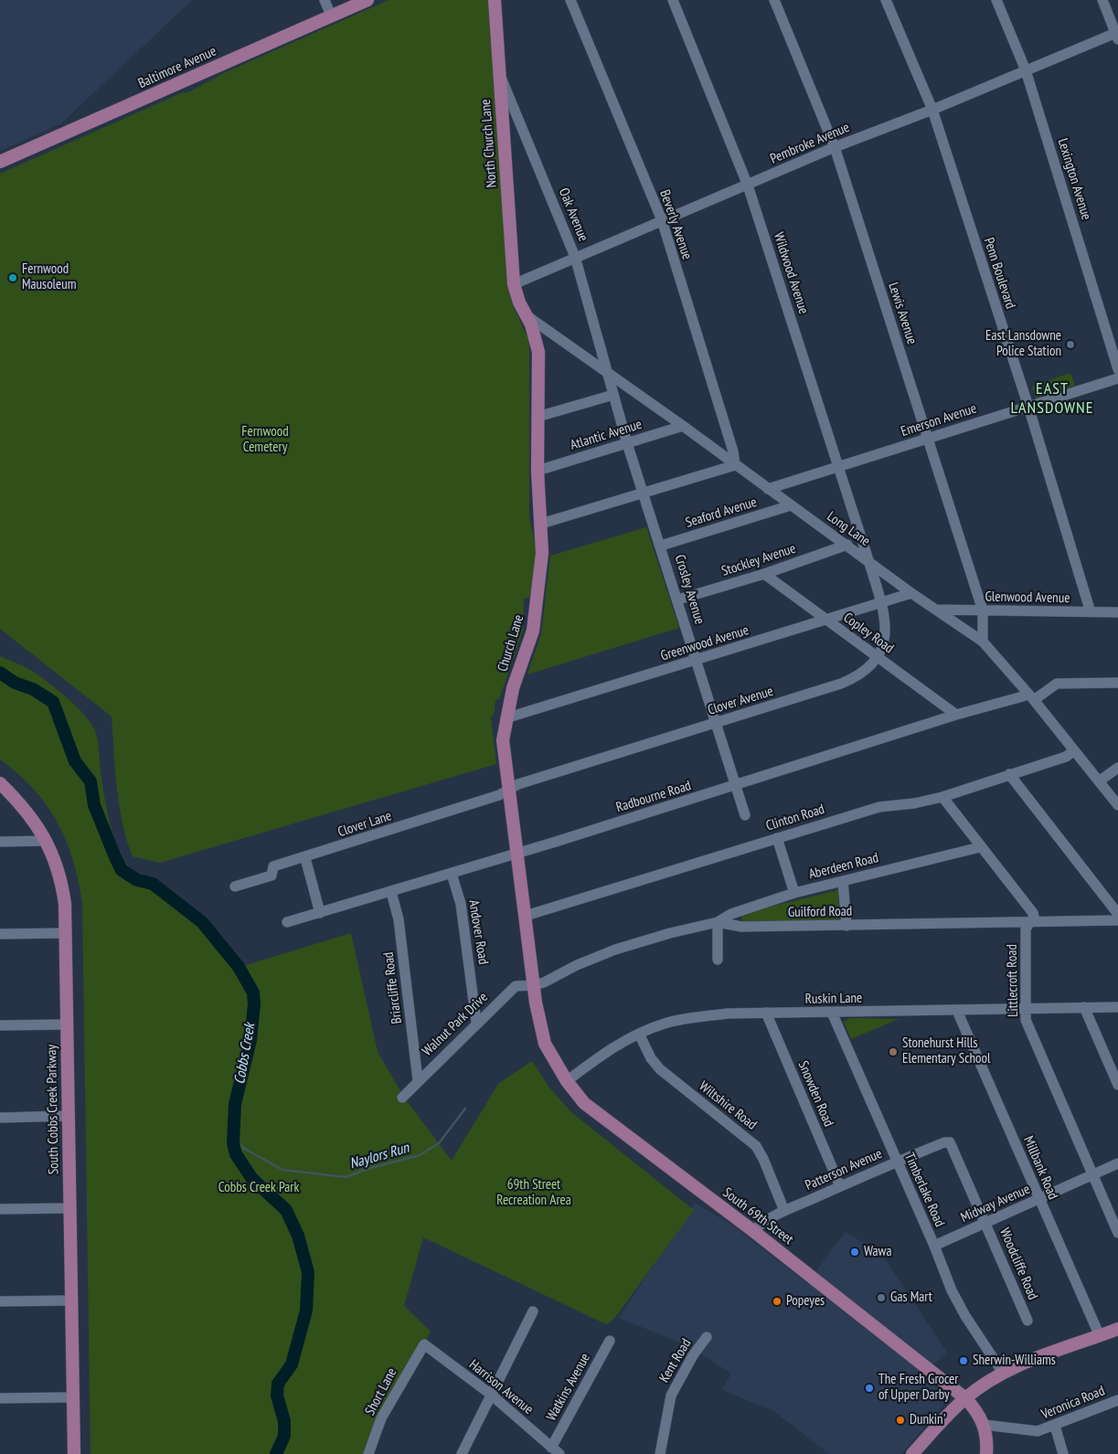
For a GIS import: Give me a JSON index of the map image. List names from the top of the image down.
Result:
{
  "streets": {
    "main road": [
      "Baltimore Avenue",
      "North Church Lane",
      "Church Lane",
      "South Cobbs Creek Parkway",
      "South 69th Street"
    ],
    "street": [
      "Pembroke Avenue",
      "Lexington Avenue",
      "Oak Avenue",
      "Beverly Avenue",
      "Wildwood Avenue",
      "Penn Boulevard",
      "Lewis Avenue",
      "Emerson Avenue",
      "Atlantic Avenue",
      "Seaford Avenue",
      "Long Lane",
      "Stockley Avenue",
      "Crosley Avenue",
      "Glenwood Avenue",
      "Copley Road",
      "Greenwood Avenue",
      "Clover Avenue",
      "Radbourne Road",
      "Clinton Road",
      "Clover Lane",
      "Aberdeen Road",
      "Guilford Road",
      "Andover Road",
      "Littlecroft Road",
      "Briarcliffe Road",
      "Ruskin Lane",
      "Walnut Park Drive",
      "Snowden Road",
      "Wiltshire Road",
      "Millbank Road",
      "Patterson Avenue",
      "Timberlake Road",
      "Midway Avenue",
      "Woodcliffe Road",
      "Kent Road",
      "Harrison Avenue",
      "Watkins Avenue",
      "Short Lane",
      "Veronica Road"
    ]
  },
  "crossings": [
    ["North Church Lane", "Pembroke Avenue"],
    ["North Church Lane", "Oak Avenue"],
    ["North Church Lane", "Church Lane"],
    ["Pembroke Avenue", "Lexington Avenue"],
    ["Pembroke Avenue", "Oak Avenue"],
    ["Pembroke Avenue", "Beverly Avenue"],
    ["Pembroke Avenue", "Wildwood Avenue"],
    ["Pembroke Avenue", "Penn Boulevard"],
    ["Pembroke Avenue", "Lewis Avenue"],
    ["Pembroke Avenue", "Church Lane"],
    ["Oak Avenue", "Long Lane"],
    ["Oak Avenue", "Crosley Avenue"],
    ["Beverly Avenue", "Long Lane"],
    ["Wildwood Avenue", "Emerson Avenue"],
    ["Wildwood Avenue", "Long Lane"],
    ["Penn Boulevard", "Emerson Avenue"],
    ["Penn Boulevard", "Glenwood Avenue"],
    ["Lewis Avenue", "Emerson Avenue"],
    ["Lewis Avenue", "Long Lane"],
    ["Lewis Avenue", "Glenwood Avenue"],
    ["Emerson Avenue", "Long Lane"],
    ["Atlantic Avenue", "Long Lane"],
    ["Atlantic Avenue", "Crosley Avenue"],
    ["Atlantic Avenue", "Church Lane"],
    ["Seaford Avenue", "Long Lane"],
    ["Seaford Avenue", "Crosley Avenue"],
    ["Long Lane", "Stockley Avenue"],
    ["Long Lane", "Crosley Avenue"],
    ["Long Lane", "Glenwood Avenue"],
    ["Long Lane", "Church Lane"],
    ["Long Lane", "Greenwood Avenue"],
    ["Long Lane", "Radbourne Road"],
    ["Long Lane", "Clinton Road"],
    ["Stockley Avenue", "Crosley Avenue"],
    ["Stockley Avenue", "Copley Road"],
    ["Crosley Avenue", "Greenwood Avenue"],
    ["Crosley Avenue", "Clover Avenue"],
    ["Crosley Avenue", "Radbourne Road"],
    ["Copley Road", "Greenwood Avenue"],
    ["Copley Road", "Clover Avenue"],
    ["Copley Road", "Radbourne Road"],
    ["Church Lane", "Greenwood Avenue"],
    ["Church Lane", "Clover Avenue"],
    ["Church Lane", "Radbourne Road"],
    ["Church Lane", "Clinton Road"],
    ["Church Lane", "Clover Lane"],
    ["Church Lane", "Guilford Road"],
    ["Church Lane", "Walnut Park Drive"],
    ["Church Lane", "South 69th Street"],
    ["Clover Avenue", "Clover Lane"],
    ["Radbourne Road", "Andover Road"],
    ["Radbourne Road", "Briarcliffe Road"],
    ["Aberdeen Road", "Guilford Road"],
    ["Guilford Road", "Littlecroft Road"],
    ["Guilford Road", "Walnut Park Drive"],
    ["Guilford Road", "South 69th Street"],
    ["Andover Road", "Walnut Park Drive"],
    ["Littlecroft Road", "Ruskin Lane"],
    ["Littlecroft Road", "Midway Avenue"],
    ["Briarcliffe Road", "Walnut Park Drive"],
    ["Ruskin Lane", "Snowden Road"],
    ["Ruskin Lane", "Wiltshire Road"],
    ["Ruskin Lane", "Millbank Road"],
    ["Ruskin Lane", "Timberlake Road"],
    ["Ruskin Lane", "South 69th Street"],
    ["Walnut Park Drive", "South 69th Street"],
    ["Snowden Road", "Patterson Avenue"],
    ["Wiltshire Road", "Patterson Avenue"],
    ["Millbank Road", "Midway Avenue"],
    ["Patterson Avenue", "Timberlake Road"],
    ["Patterson Avenue", "South 69th Street"],
    ["Patterson Avenue", "Woodcliffe Road"],
    ["Timberlake Road", "Midway Avenue"],
    ["Midway Avenue", "Woodcliffe Road"],
    ["South 69th Street", "Veronica Road"],
    ["Harrison Avenue", "Watkins Avenue"],
    ["Harrison Avenue", "Short Lane"]
  ],
  "districts": ["EAST LANSDOWNE"],
  "water": ["Cobbs Creek", "Naylors Run"],
  "parks": ["Fernwood Cemetery", "69th Street Recreation Area", "Cobbs Creek Park"],
  "places": [
    "Fernwood Mausoleum",
    "East Lansdowne Police Station",
    "Stonehurst Hills Elementary School",
    "Wawa",
    "Gas Mart",
    "Popeyes",
    "Sherwin-Williams",
    "The Fresh Grocer of Upper Darby",
    "Dunkin'"
  ]
}
